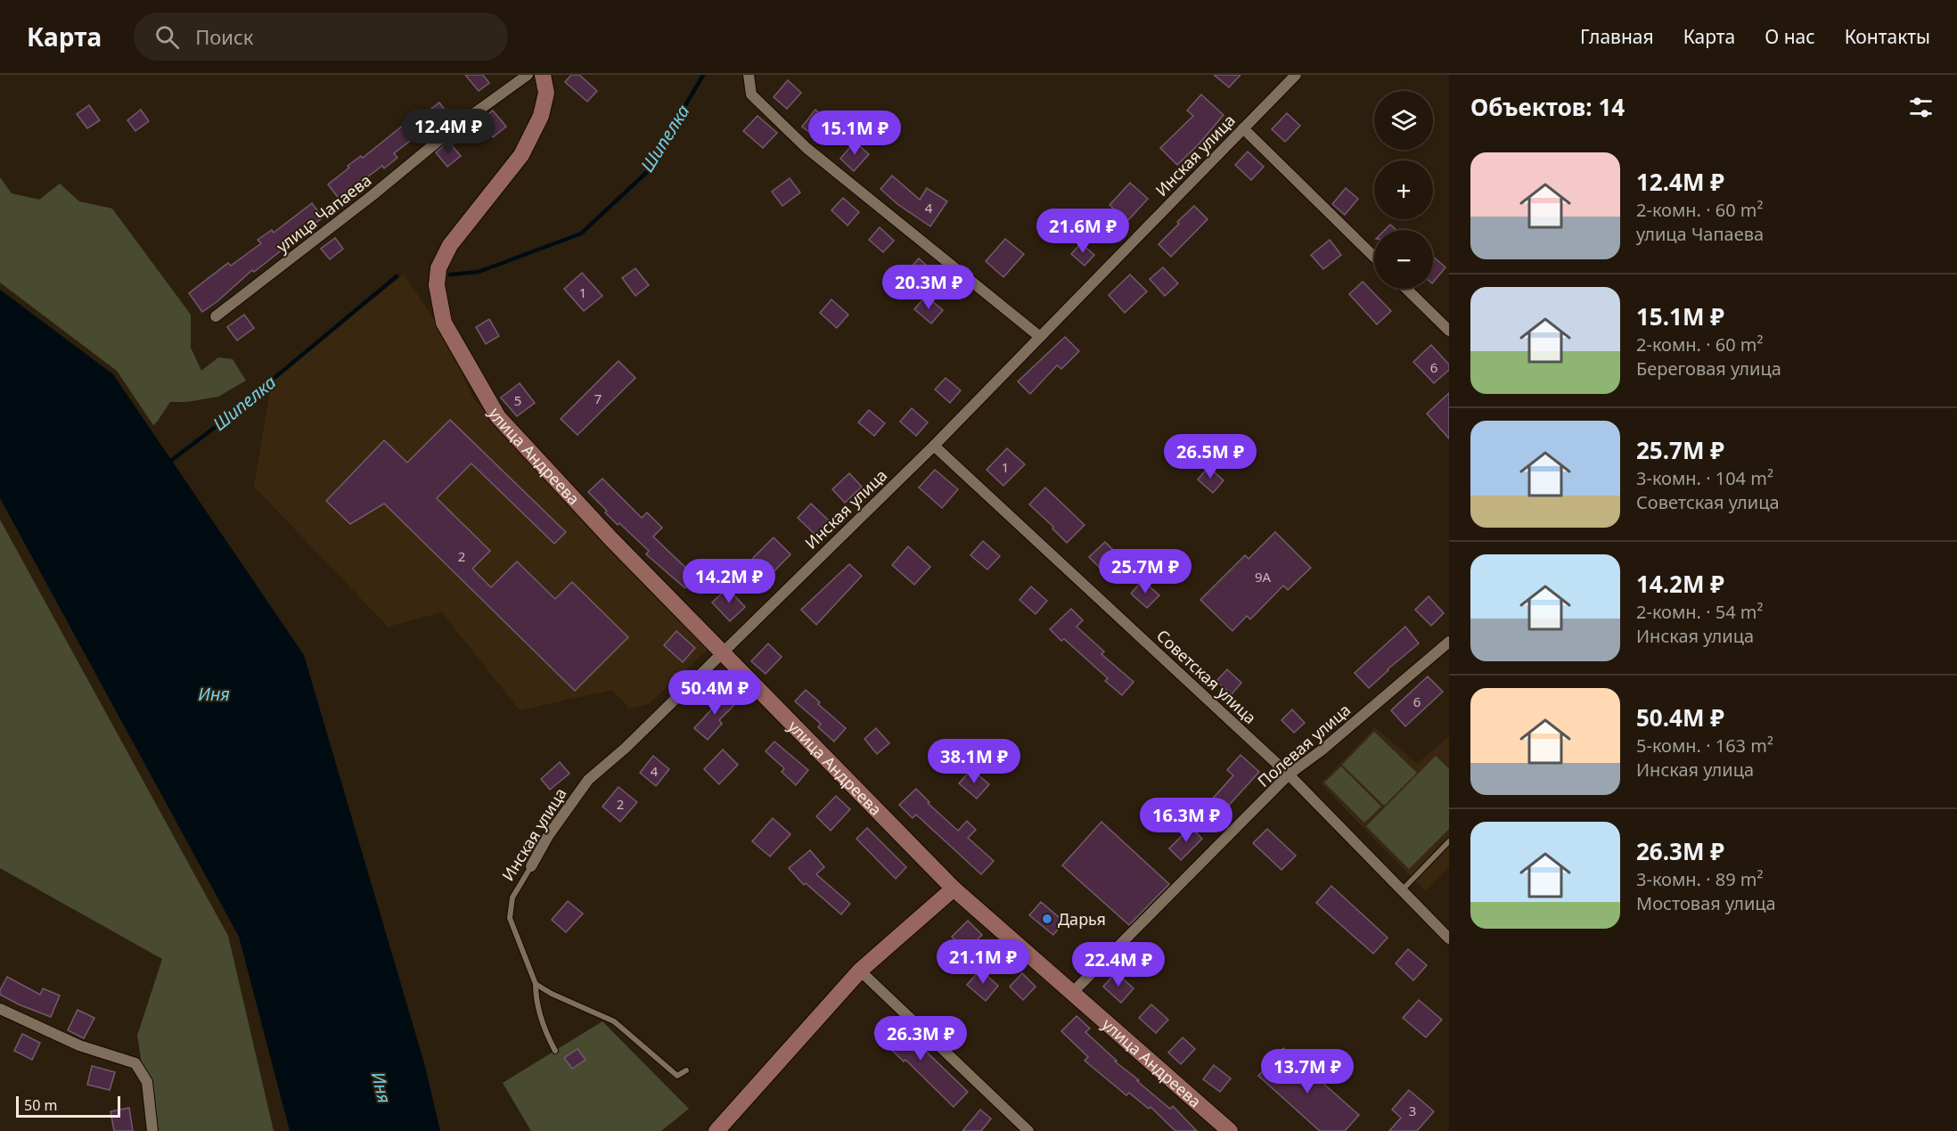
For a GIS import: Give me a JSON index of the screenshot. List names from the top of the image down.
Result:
{
  "streets": {
    "street": [
      "Инская улица",
      "улица Чапаева",
      "улица Андреева",
      "Советская улица",
      "Полевая улица"
    ]
  },
  "crossings": [
    ["Инская улица", "улица Андреева"],
    ["Инская улица", "Советская улица"],
    ["улица Андреева", "Полевая улица"],
    ["Советская улица", "Полевая улица"]
  ],
  "water": ["Шипелка", "Иня"],
  "places": ["Дарья"],
  "house_numbers": [
    "4",
    "1",
    "6",
    "7",
    "5",
    "1",
    "2",
    "9А",
    "6",
    "4",
    "2",
    "3"
  ],
  "scale_bar": "50 m",
  "page": {
    "header": "Карта",
    "search": "Поиск",
    "nav": [
      "Главная",
      "Карта",
      "О нас",
      "Контакты"
    ],
    "heading": "Объектов: 14",
    "map_buttons": ["+", "−"],
    "price": [
      "12.4M ₽",
      "15.1M ₽",
      "21.6M ₽",
      "20.3M ₽",
      "26.5M ₽",
      "25.7M ₽",
      "14.2M ₽",
      "50.4M ₽",
      "38.1M ₽",
      "16.3M ₽",
      "21.1M ₽",
      "22.4M ₽",
      "26.3M ₽",
      "13.7M ₽"
    ],
    "list": [
      {
        "name": "12.4M ₽",
        "note": "2-комн. · 60 m² · улица Чапаева"
      },
      {
        "name": "15.1M ₽",
        "note": "2-комн. · 60 m² · Береговая улица"
      },
      {
        "name": "25.7M ₽",
        "note": "3-комн. · 104 m² · Советская улица"
      },
      {
        "name": "14.2M ₽",
        "note": "2-комн. · 54 m² · Инская улица"
      },
      {
        "name": "50.4M ₽",
        "note": "5-комн. · 163 m² · Инская улица"
      },
      {
        "name": "26.3M ₽",
        "note": "3-комн. · 89 m² · Мостовая улица"
      }
    ],
    "scale": "50 m"
  }
}
